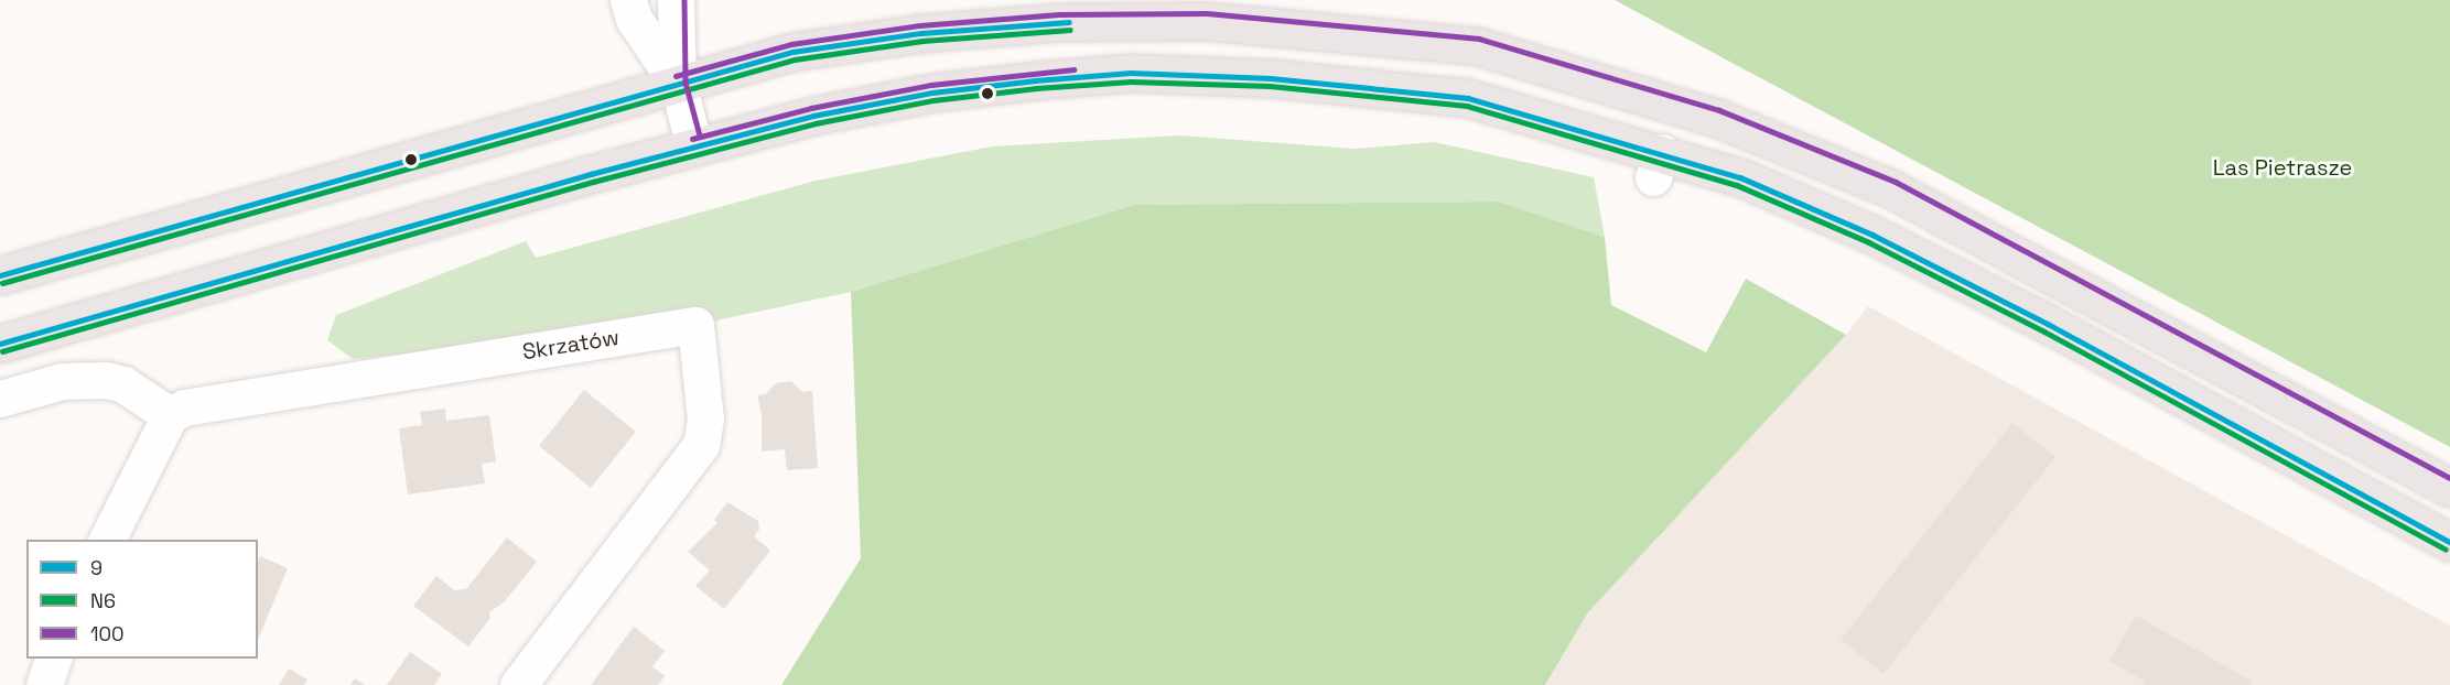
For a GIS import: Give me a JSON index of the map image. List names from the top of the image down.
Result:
{
  "streets": {
    "street": ["Skrzatów"]
  },
  "parks": ["Las Pietrasze"],
  "lines": ["transit line 100", "transit line 9", "transit line N6"],
  "legend": ["9", "N6", "100"]
}
